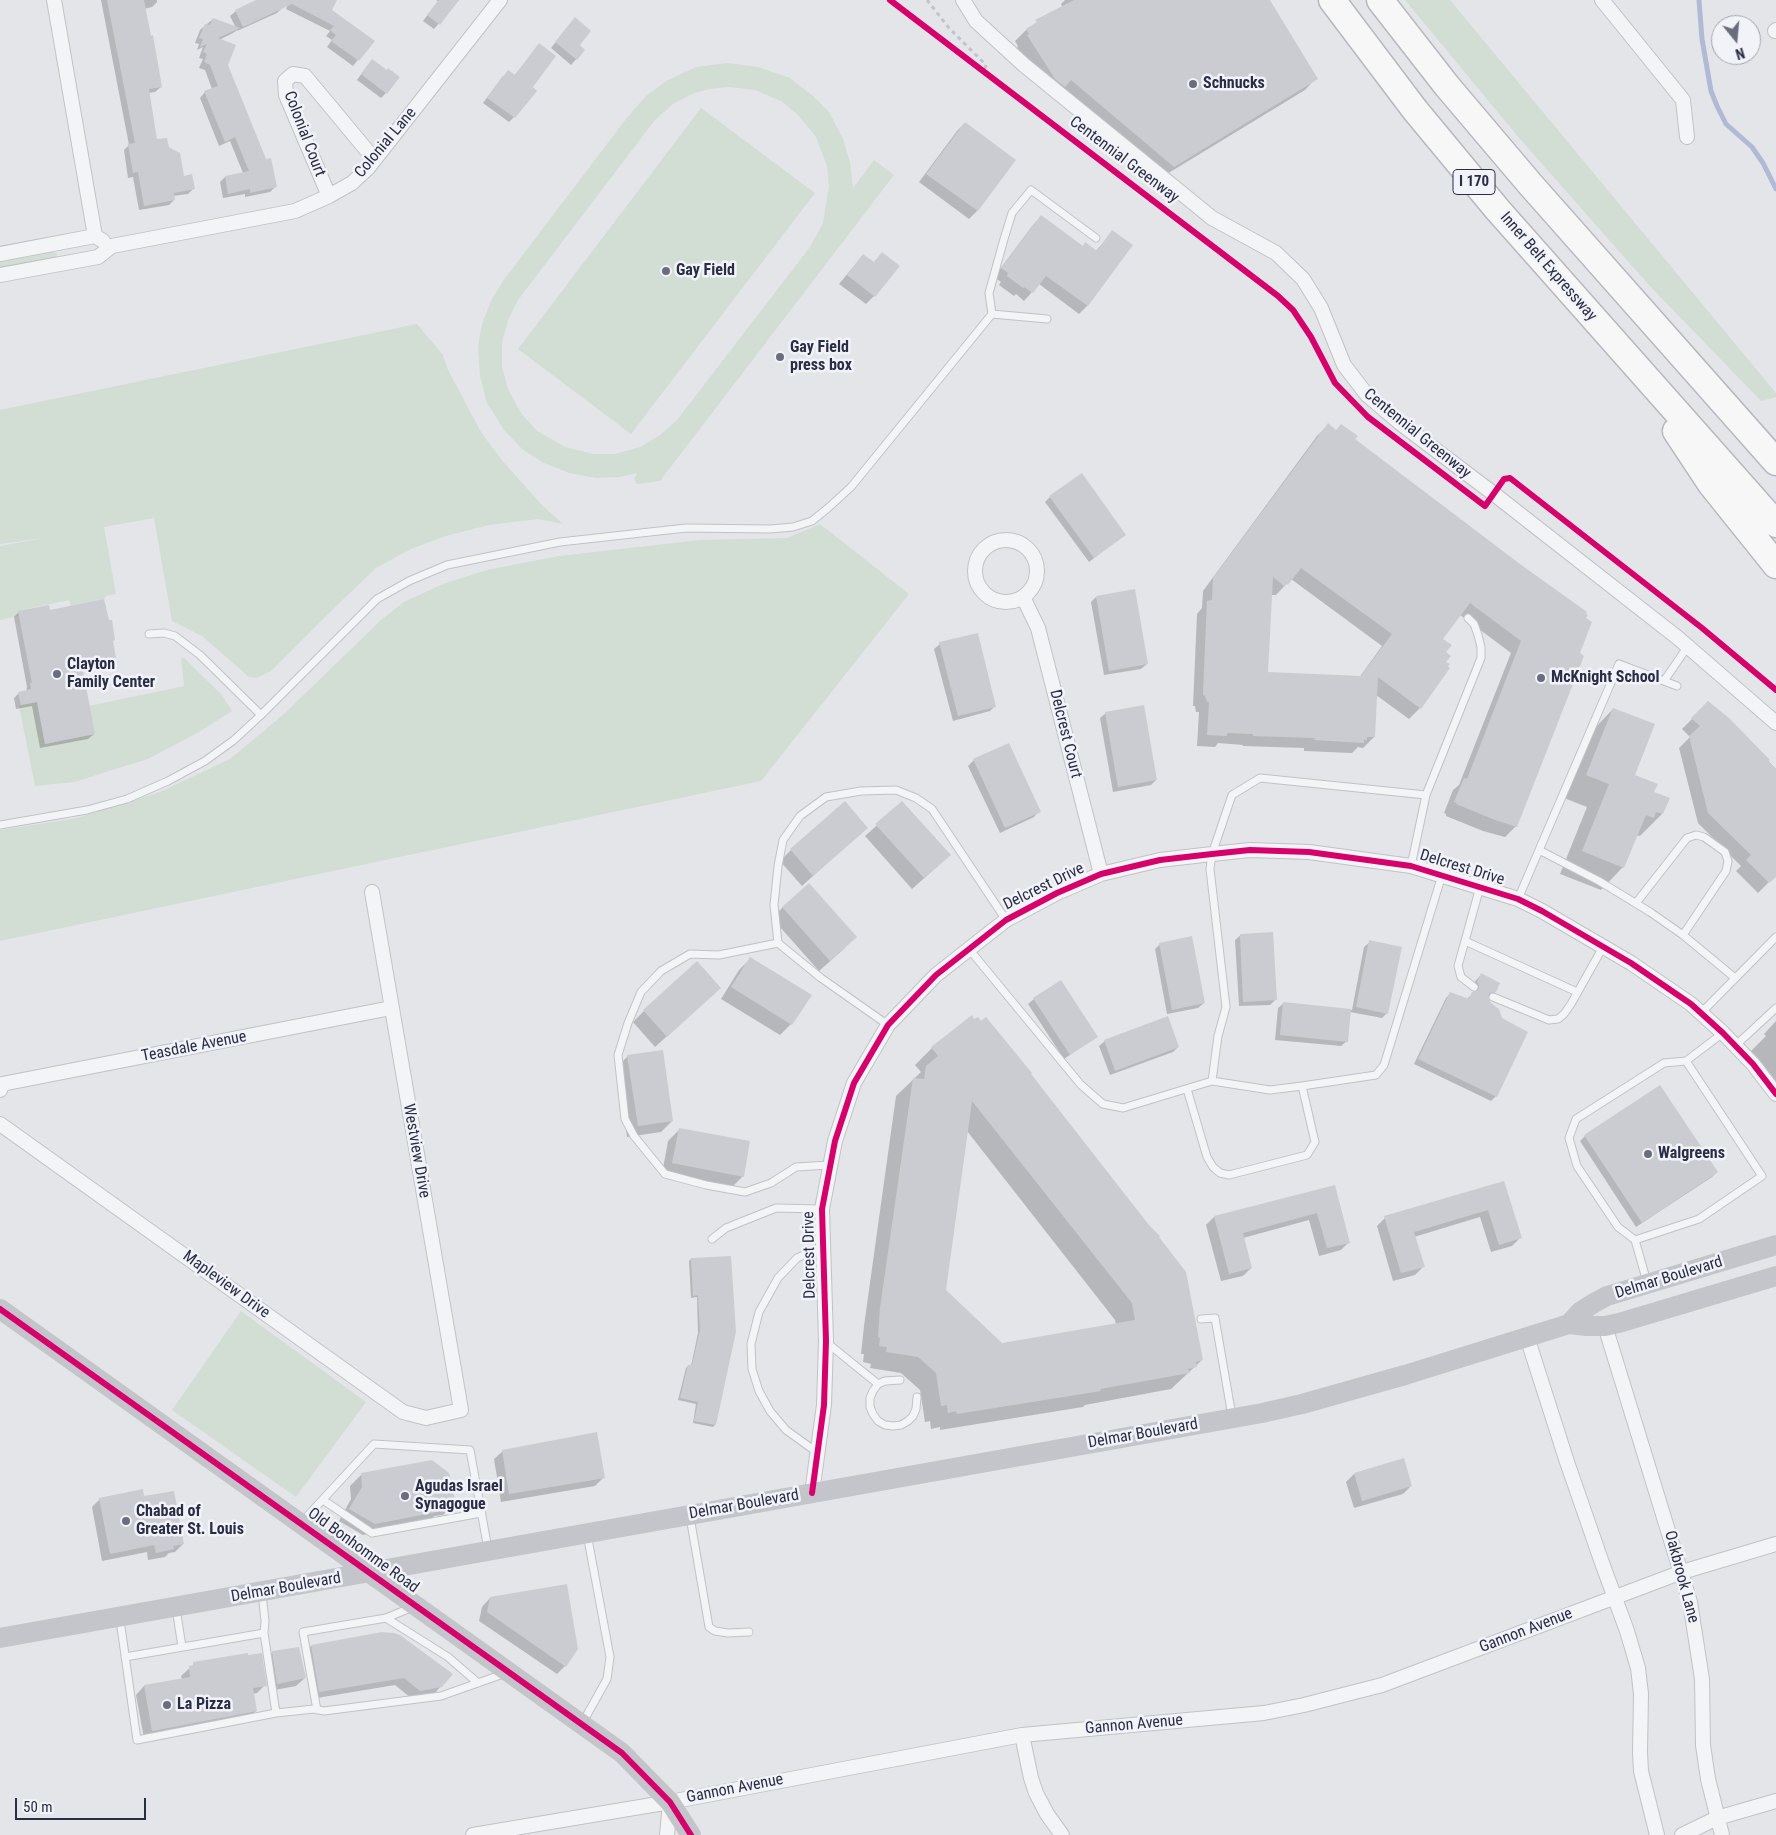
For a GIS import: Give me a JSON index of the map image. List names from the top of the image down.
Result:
{
  "streets": {
    "highway": ["I 170", "Inner Belt Expressway"],
    "main road": ["Delmar Boulevard", "Old Bonhomme Road"],
    "street": [
      "Colonial Court",
      "Colonial Lane",
      "Delcrest Court",
      "Delcrest Drive",
      "Teasdale Avenue",
      "Westview Drive",
      "Mapleview Drive",
      "Oakbrook Lane",
      "Gannon Avenue"
    ],
    "cycle path": ["Centennial Greenway"]
  },
  "crossings": [
    ["Colonial Court", "Colonial Lane"],
    ["Delcrest Court", "Delcrest Drive"],
    ["Delcrest Drive", "Delmar Boulevard"],
    ["Teasdale Avenue", "Westview Drive"],
    ["Westview Drive", "Mapleview Drive"],
    ["Delmar Boulevard", "Old Bonhomme Road"],
    ["Delmar Boulevard", "Oakbrook Lane"],
    ["Old Bonhomme Road", "Gannon Avenue"],
    ["Oakbrook Lane", "Gannon Avenue"]
  ],
  "places": [
    "Schnucks",
    "Gay Field",
    "Gay Field press box",
    "Clayton Family Center",
    "McKnight School",
    "Walgreens",
    "Agudas Israel Synagogue",
    "Chabad of Greater St. Louis",
    "La Pizza"
  ],
  "scale_bar": "50 m",
  "north": "bottom"
}
